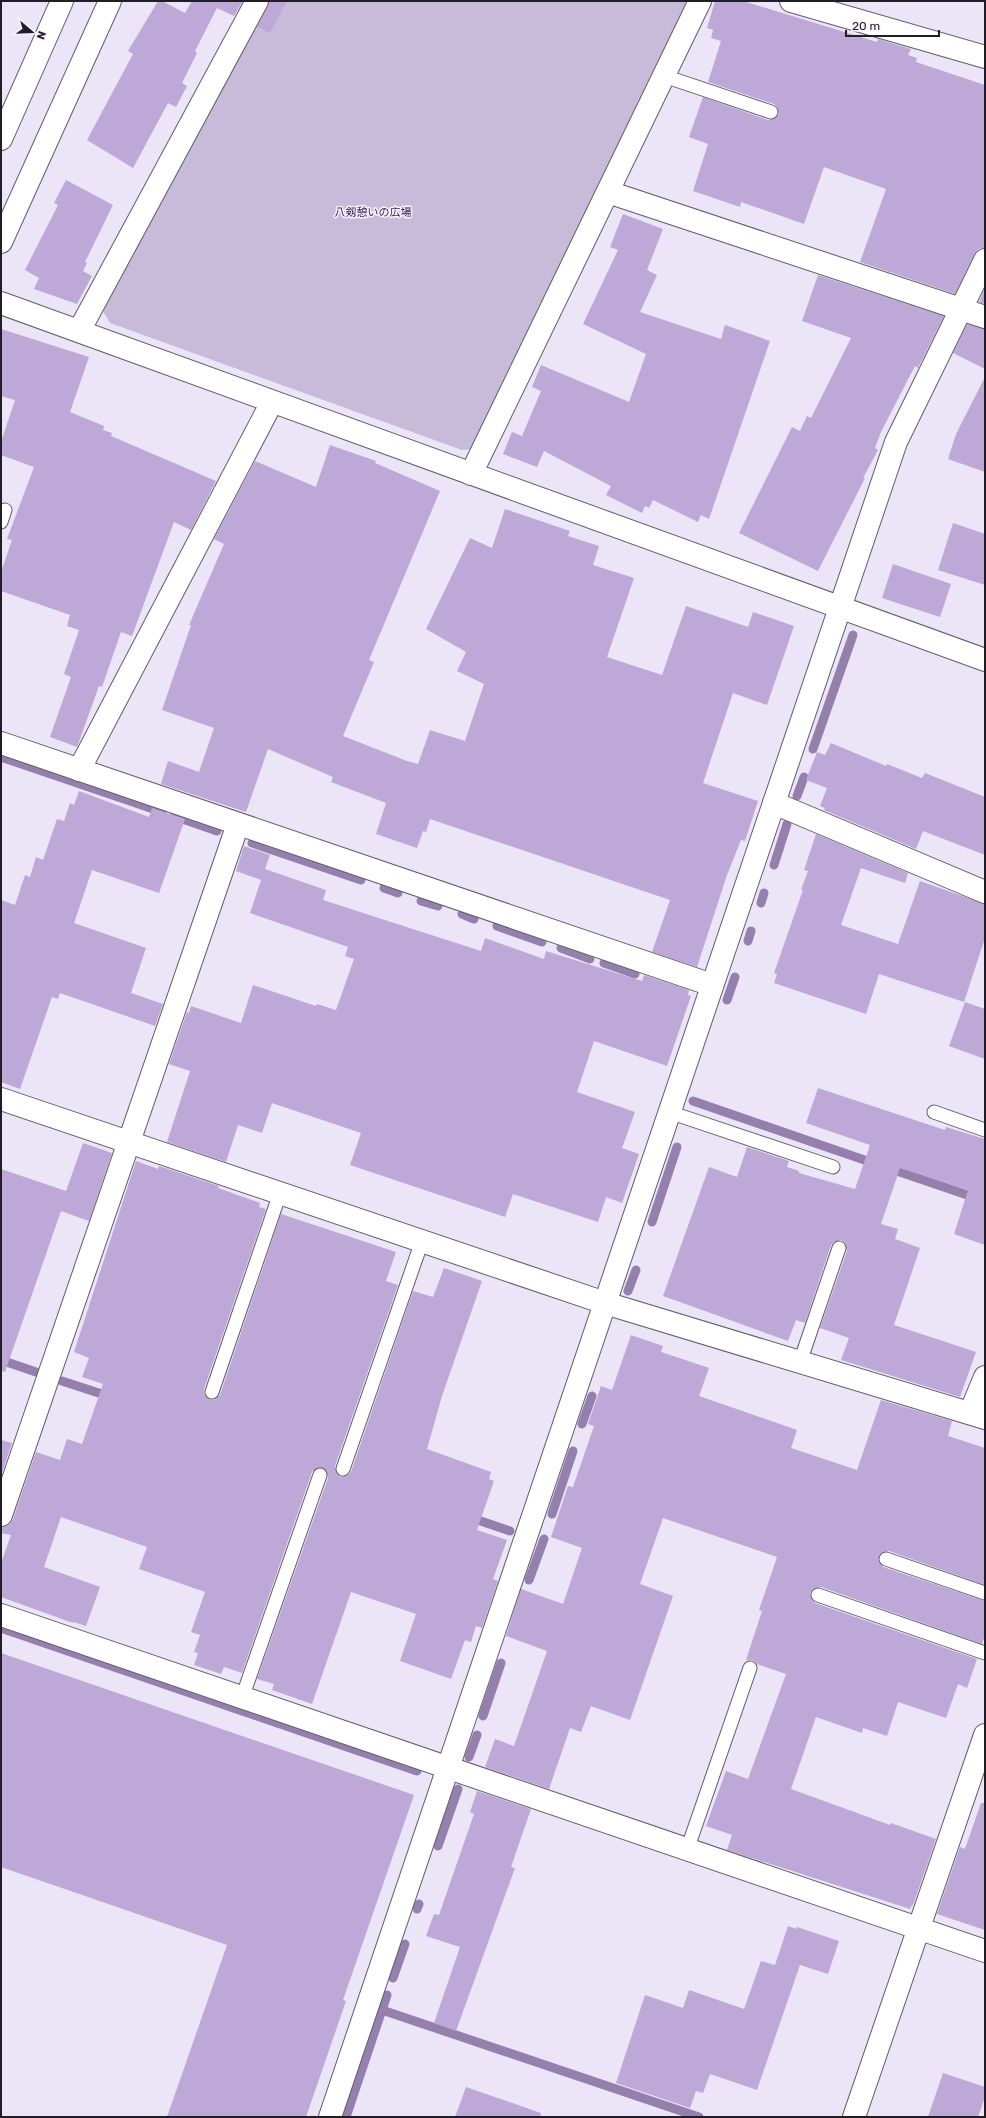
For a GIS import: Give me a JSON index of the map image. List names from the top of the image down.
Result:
{
  "parks": ["八剱憩いの広場"],
  "scale_bar": "20 m",
  "north": "right"
}
